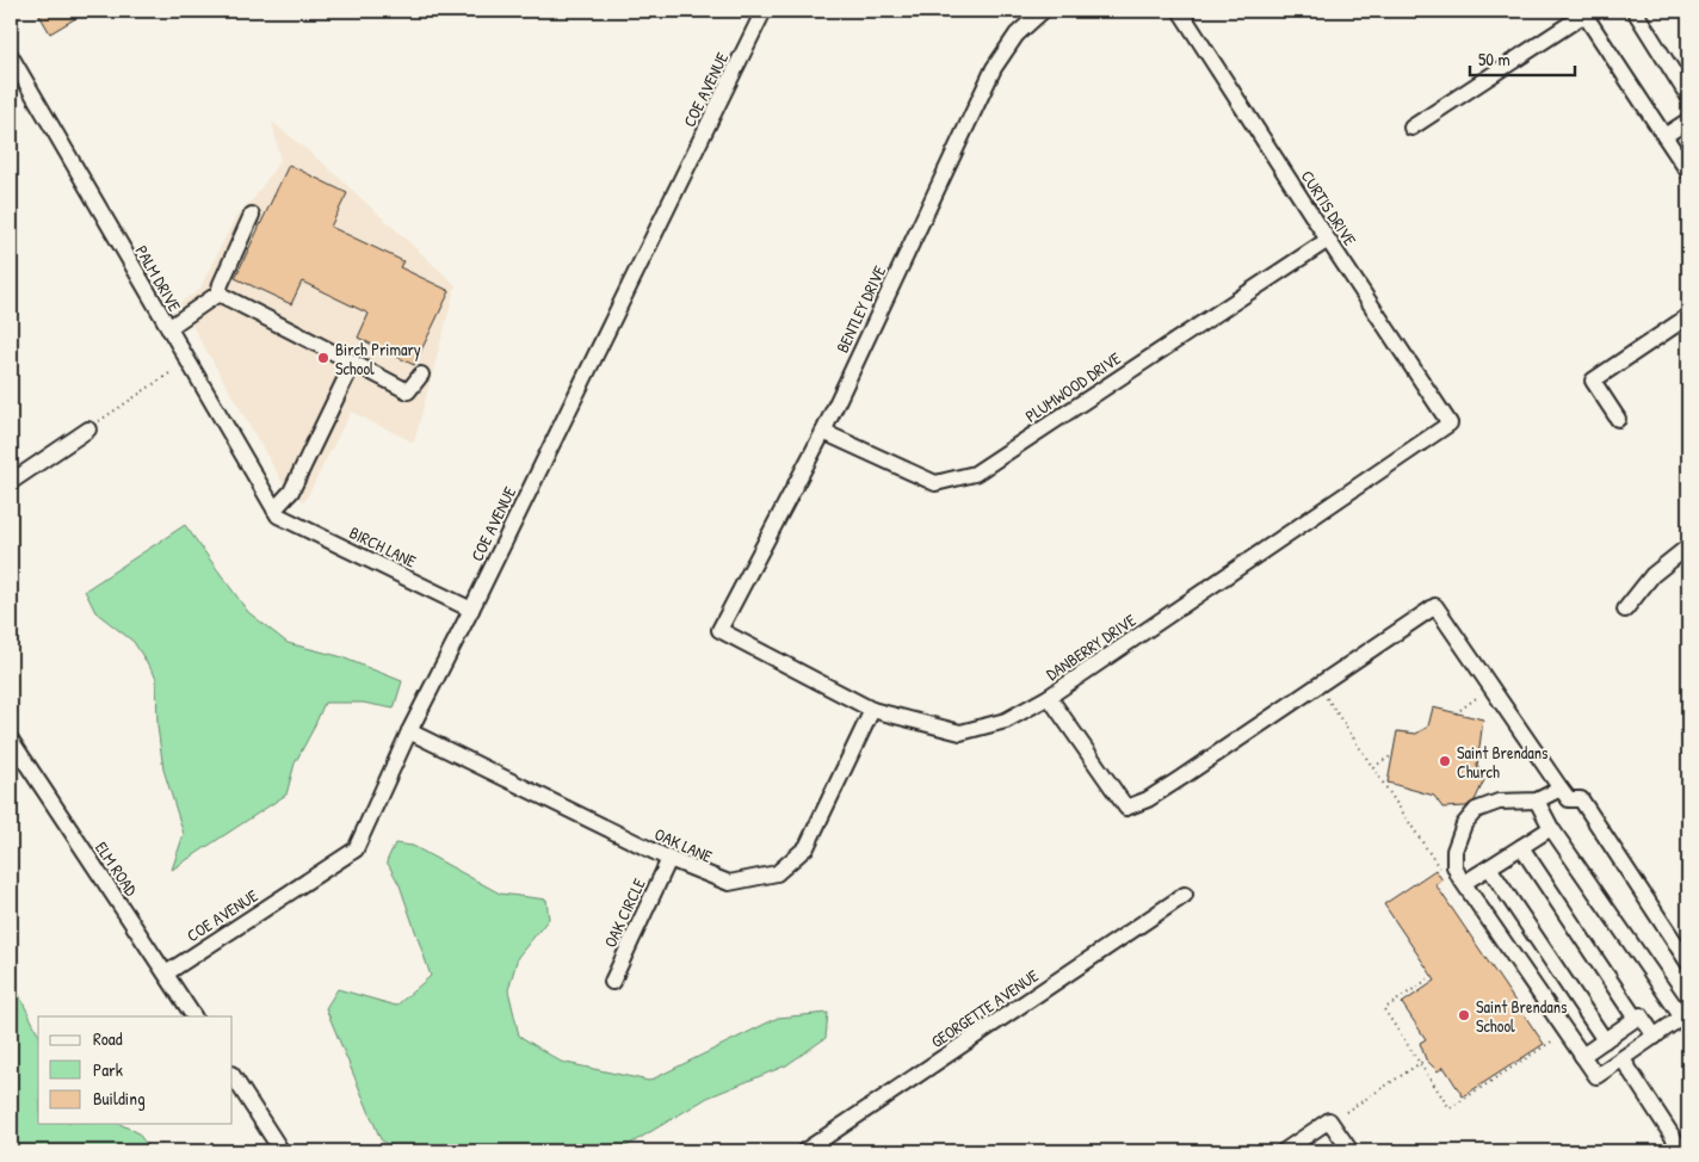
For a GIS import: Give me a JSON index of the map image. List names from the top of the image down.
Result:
{
  "streets": {
    "street": [
      "COE AVENUE",
      "CURTIS DRIVE",
      "PALM DRIVE",
      "BENTLEY DRIVE",
      "PLUMWOOD DRIVE",
      "BIRCH LANE",
      "DANBERRY DRIVE",
      "OAK LANE",
      "ELM ROAD",
      "OAK CIRCLE",
      "GEORGETTE AVENUE"
    ]
  },
  "crossings": [
    ["COE AVENUE", "BIRCH LANE"],
    ["COE AVENUE", "OAK LANE"],
    ["COE AVENUE", "ELM ROAD"],
    ["CURTIS DRIVE", "PLUMWOOD DRIVE"],
    ["CURTIS DRIVE", "DANBERRY DRIVE"],
    ["PALM DRIVE", "BIRCH LANE"],
    ["BENTLEY DRIVE", "PLUMWOOD DRIVE"],
    ["BENTLEY DRIVE", "DANBERRY DRIVE"],
    ["DANBERRY DRIVE", "OAK LANE"],
    ["OAK LANE", "OAK CIRCLE"]
  ],
  "places": ["Birch Primary School", "Saint Brendans Church", "Saint Brendans School"],
  "legend": ["Road", "Park", "Building"],
  "scale_bar": "50 m"
}
